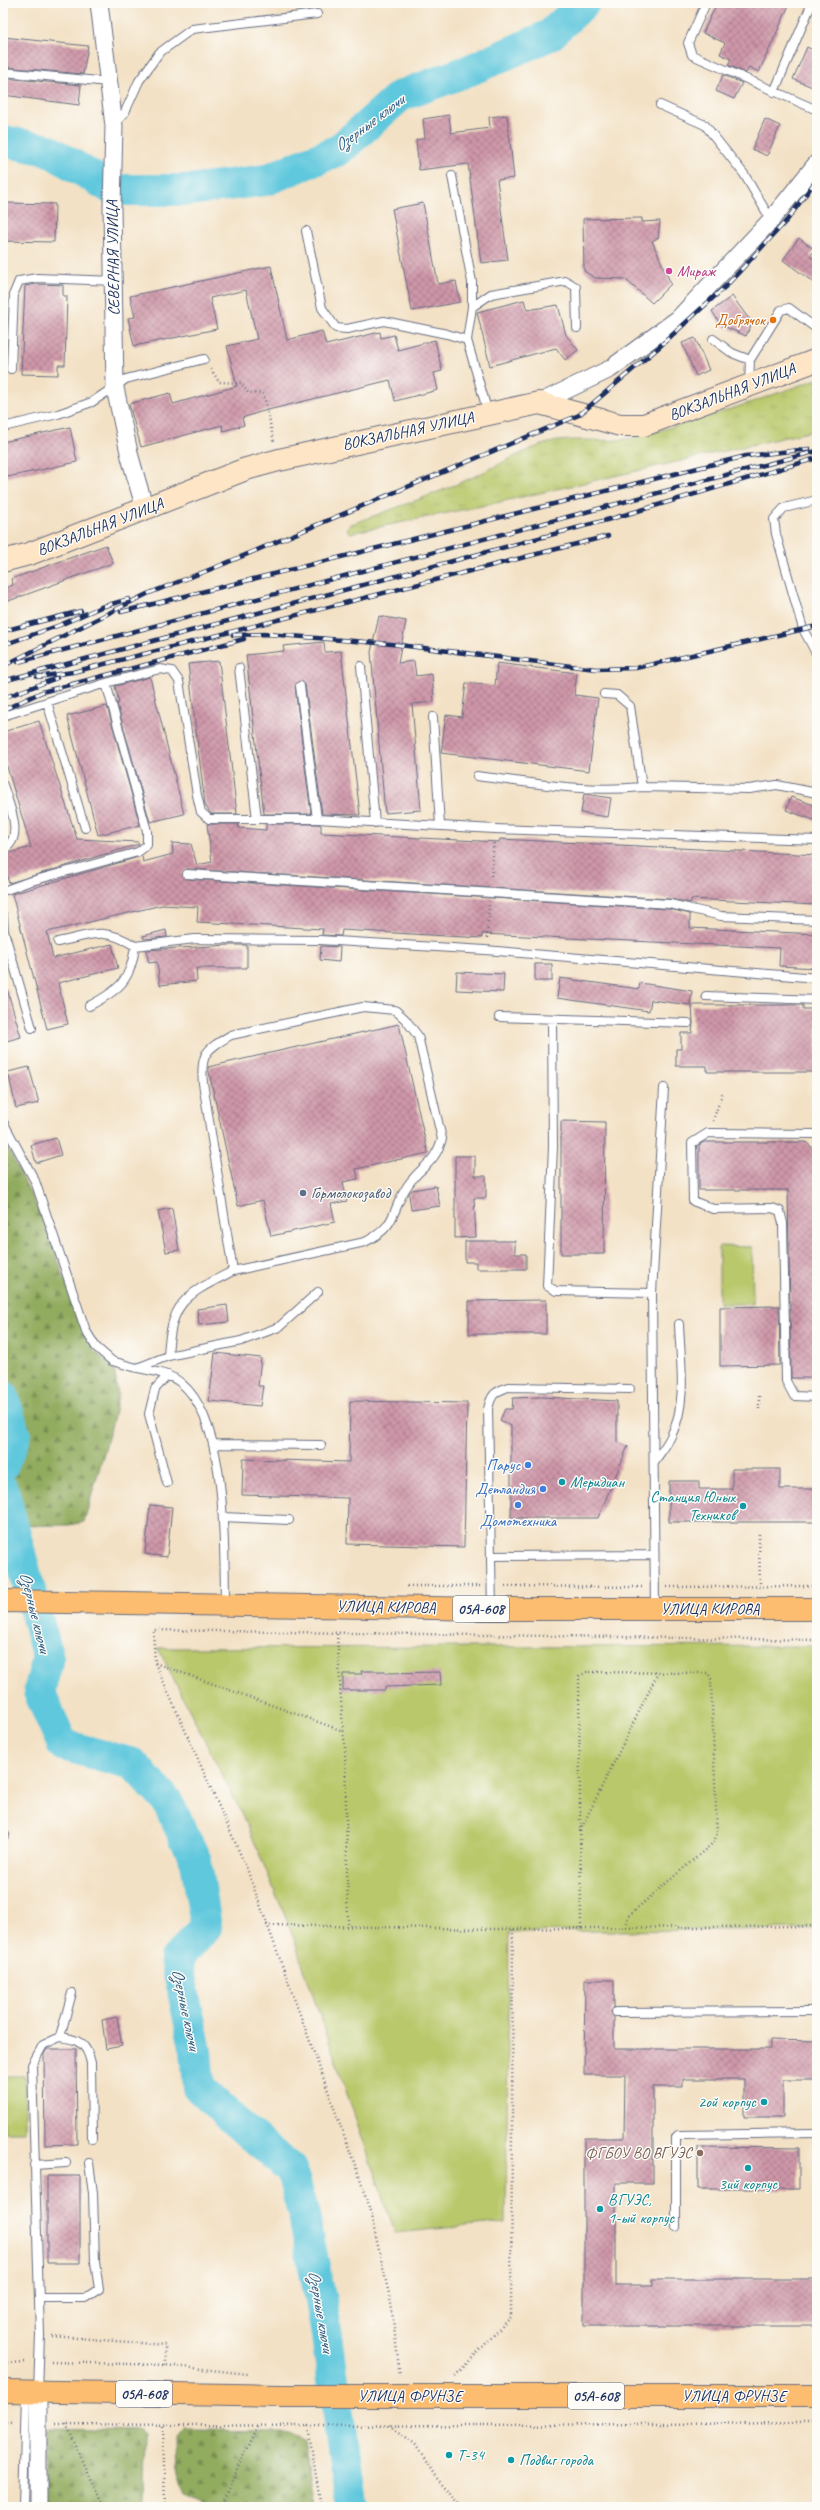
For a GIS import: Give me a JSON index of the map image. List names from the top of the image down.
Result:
{
  "streets": {
    "main road": [
      "ВОКЗАЛЬНАЯ УЛИЦА",
      "УЛИЦА КИРОВА",
      "05А-608",
      "УЛИЦА ФРУНЗЕ"
    ],
    "street": ["СЕВЕРНАЯ УЛИЦА"]
  },
  "crossings": [
    ["СЕВЕРНАЯ УЛИЦА", "ВОКЗАЛЬНАЯ УЛИЦА"]
  ],
  "water": ["Озерные ключи"],
  "places": [
    "Мираж",
    "Добрячок",
    "Гормолокозавод",
    "Парус",
    "Меридиан",
    "Детландия",
    "Домотехника",
    "Станция Юных Техников",
    "2ой корпус",
    "ФГБОУ ВО ВГУЭС",
    "3ий корпус",
    "ВГУЭС, 1-ый корпус",
    "Т-34",
    "Подвиг города"
  ]
}
